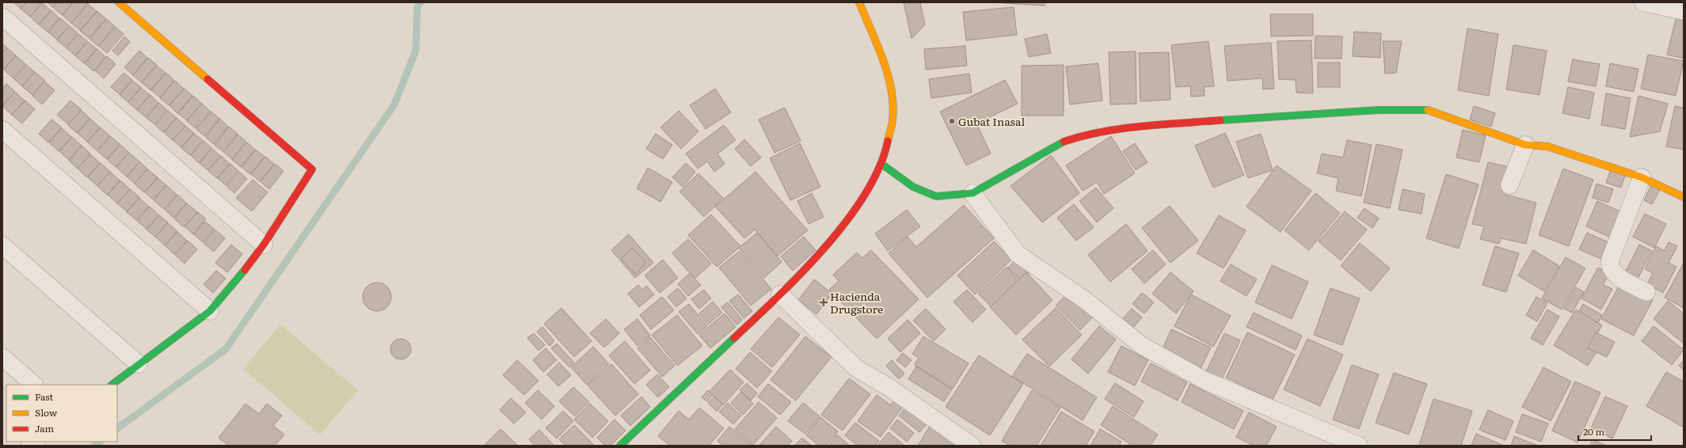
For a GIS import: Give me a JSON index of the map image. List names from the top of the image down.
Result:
{
  "places": {
    "other": ["Gubat Inasal"],
    "health": ["Hacienda Drugstore"]
  },
  "legend": ["Fast", "Slow", "Jam"],
  "scale_bar": "20 m"
}
